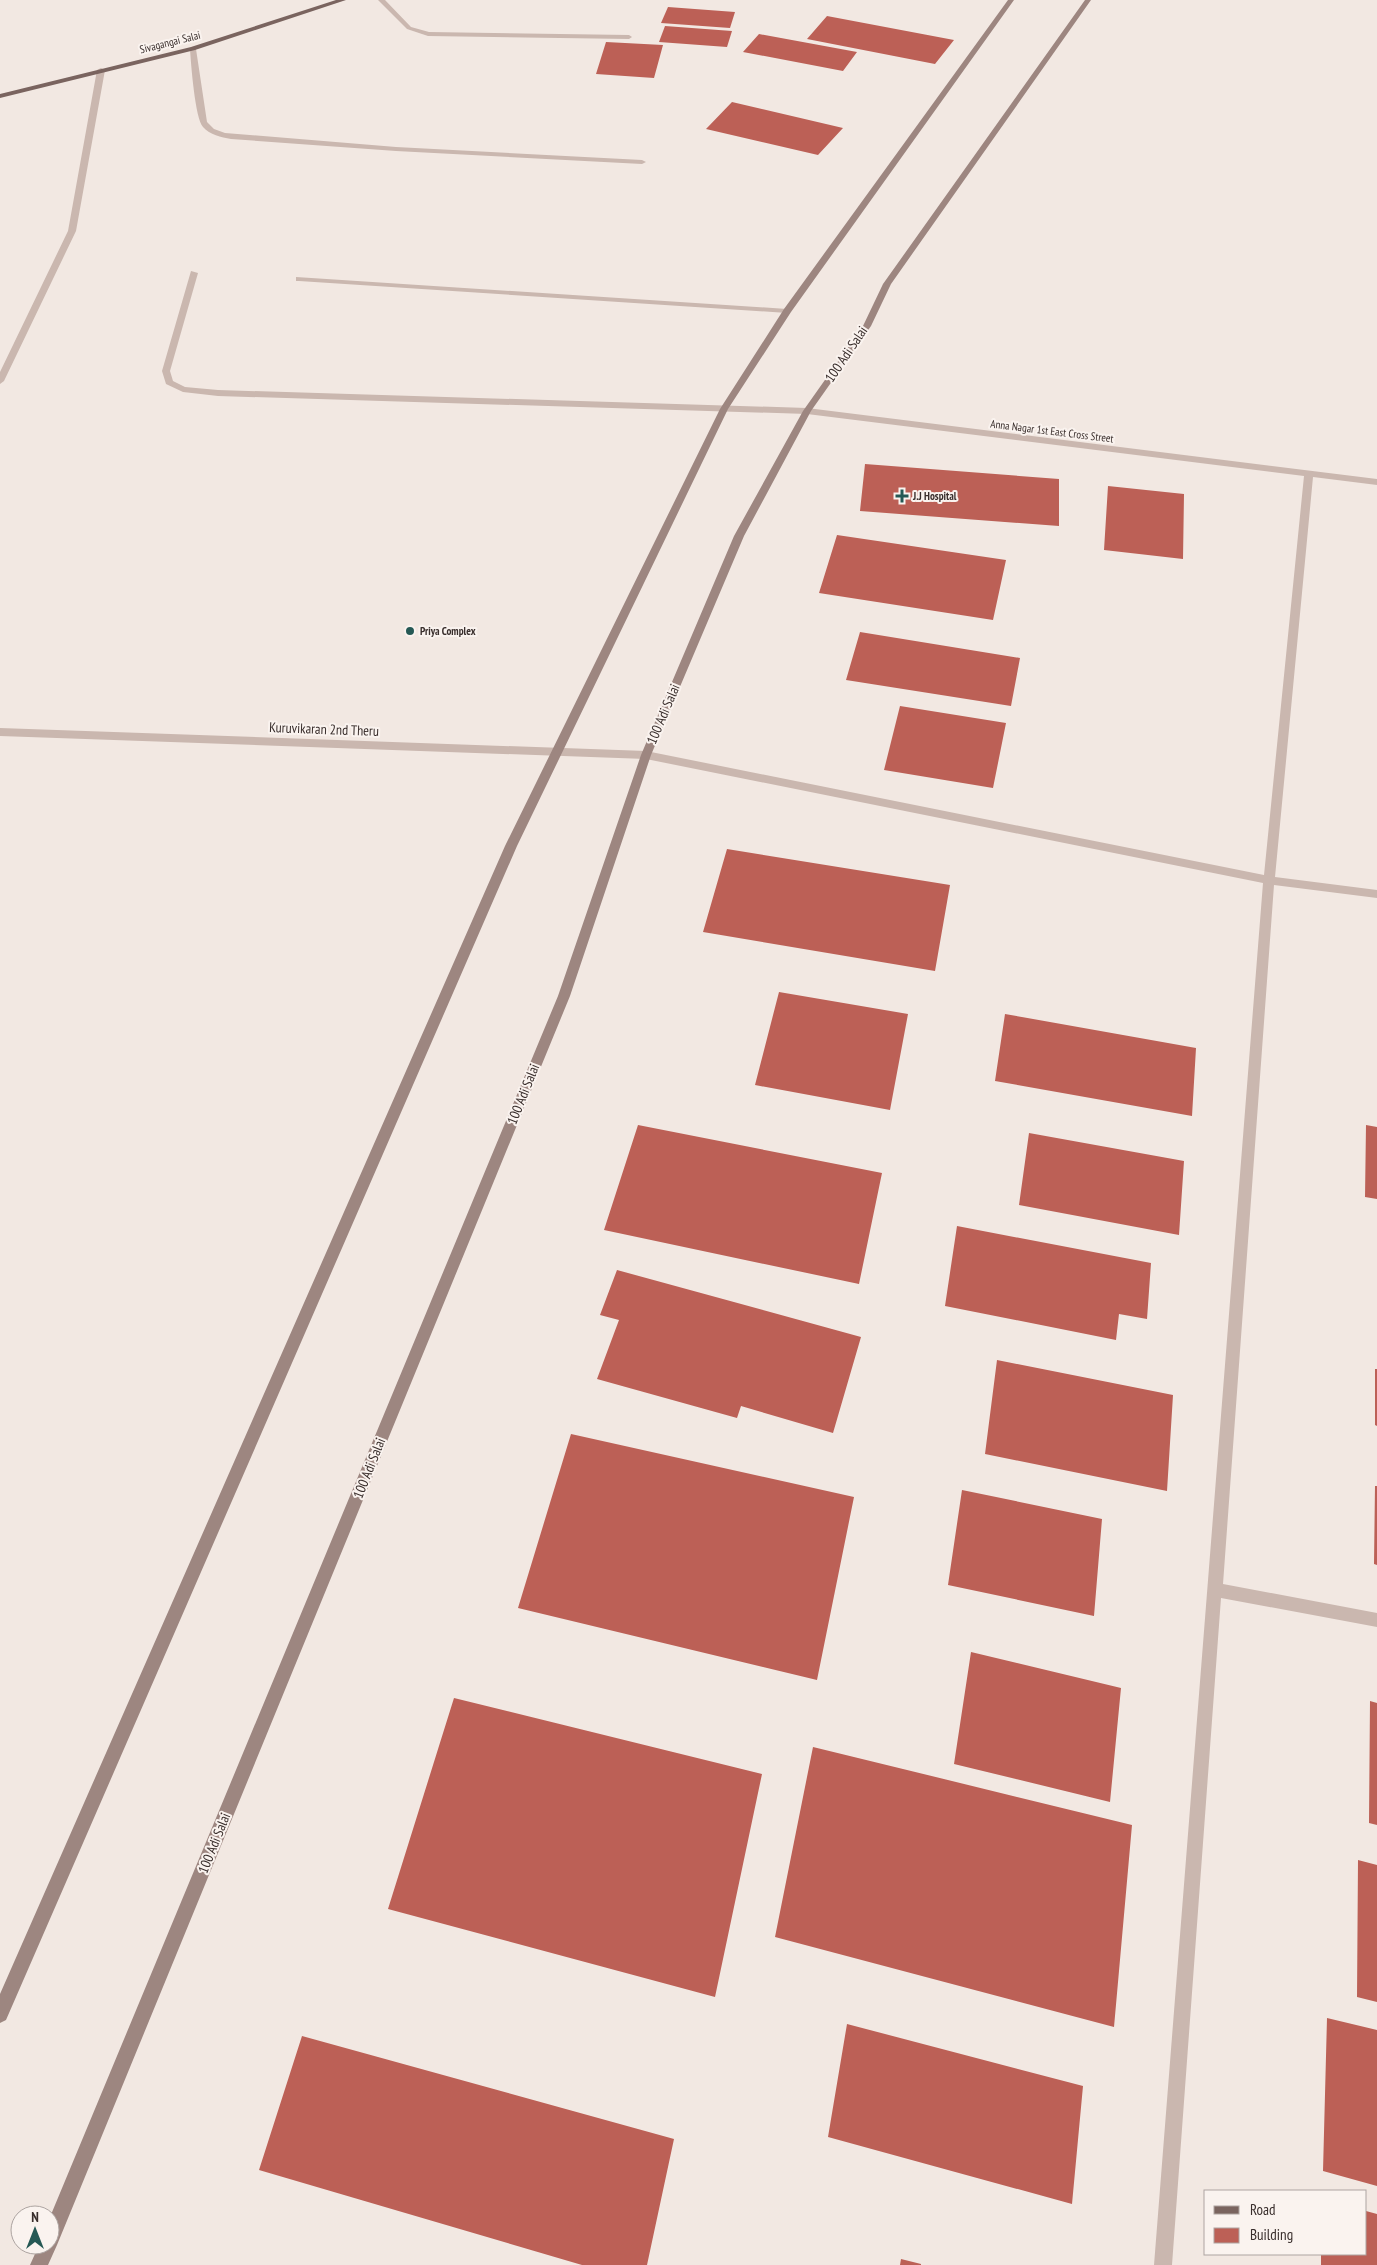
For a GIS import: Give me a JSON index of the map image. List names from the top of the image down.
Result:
{
  "streets": {
    "main road": ["Sivagangai Salai", "100 Adi Salai"],
    "street": ["Anna Nagar 1st East Cross Street", "Kuruvikaran 2nd Theru"]
  },
  "crossings": [
    ["100 Adi Salai", "Anna Nagar 1st East Cross Street"],
    ["100 Adi Salai", "Kuruvikaran 2nd Theru"]
  ],
  "places": {
    "health": ["J.J Hospital"],
    "other": ["Priya Complex"]
  },
  "legend": ["Road", "Building"],
  "north": "top"
}
